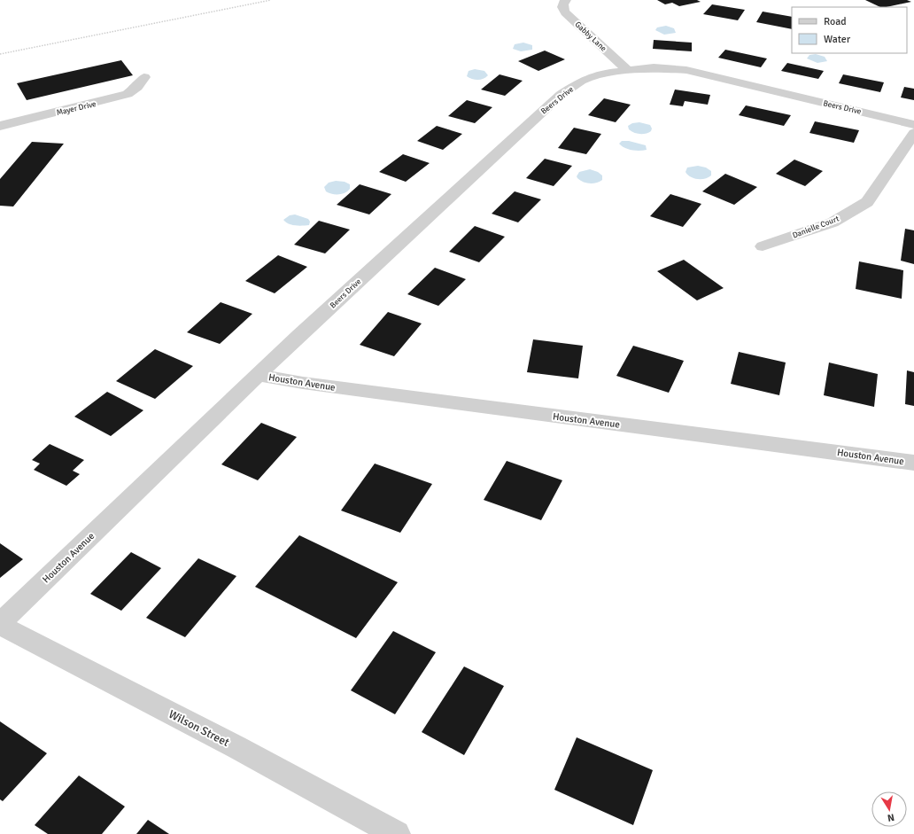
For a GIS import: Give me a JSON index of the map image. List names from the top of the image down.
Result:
{
  "streets": {
    "street": [
      "Gabby Lane",
      "Beers Drive",
      "Mayer Drive",
      "Danielle Court",
      "Houston Avenue",
      "Wilson Street"
    ]
  },
  "crossings": [
    ["Gabby Lane", "Beers Drive"],
    ["Beers Drive", "Houston Avenue"],
    ["Houston Avenue", "Wilson Street"]
  ],
  "legend": ["Road", "Water"],
  "north": "bottom"
}
